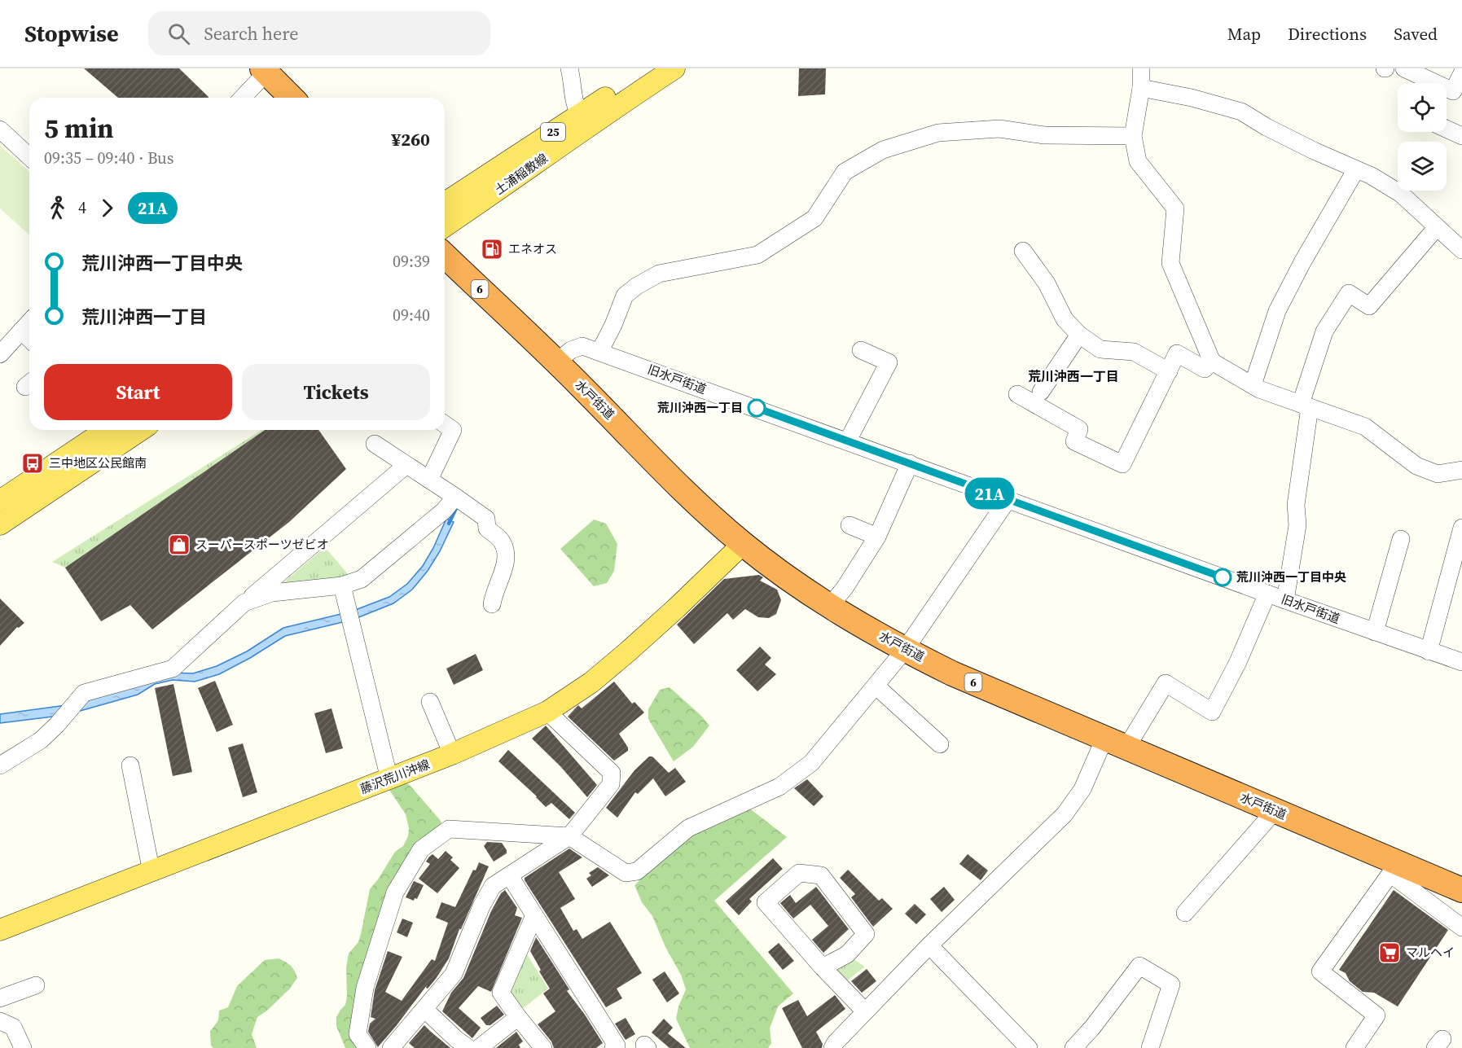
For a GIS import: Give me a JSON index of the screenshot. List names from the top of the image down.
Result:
{
  "streets": {
    "highway": ["6", "水戸街道"],
    "main road": ["25", "土浦稲敷線", "藤沢荒川沖線"],
    "street": ["旧水戸街道"]
  },
  "crossings": [
    ["旧水戸街道", "水戸街道"],
    ["水戸街道", "藤沢荒川沖線"]
  ],
  "districts": ["荒川沖西一丁目"],
  "places": {
    "fuel station": ["エネオス"],
    "other": ["荒川沖西一丁目", "荒川沖西一丁目中央"],
    "bus stop": ["三中地区公民館南"],
    "shop": ["スーパースポーツゼビオ"],
    "supermarket": ["マルヘイ"]
  },
  "lines": ["bus line 21A"],
  "page": {
    "header": "Stopwise",
    "search": "Search here",
    "nav": ["Map", "Directions", "Saved"],
    "on_map": "21A",
    "heading": ["5 min", "09:35 – 09:40 · Bus", "¥260"],
    "legs": ["4", "21A"],
    "list": [
      {
        "name": "荒川沖西一丁目中央",
        "value": "09:39"
      },
      {
        "name": "荒川沖西一丁目",
        "value": "09:40"
      }
    ],
    "buttons": ["Start", "Tickets"]
  }
}
